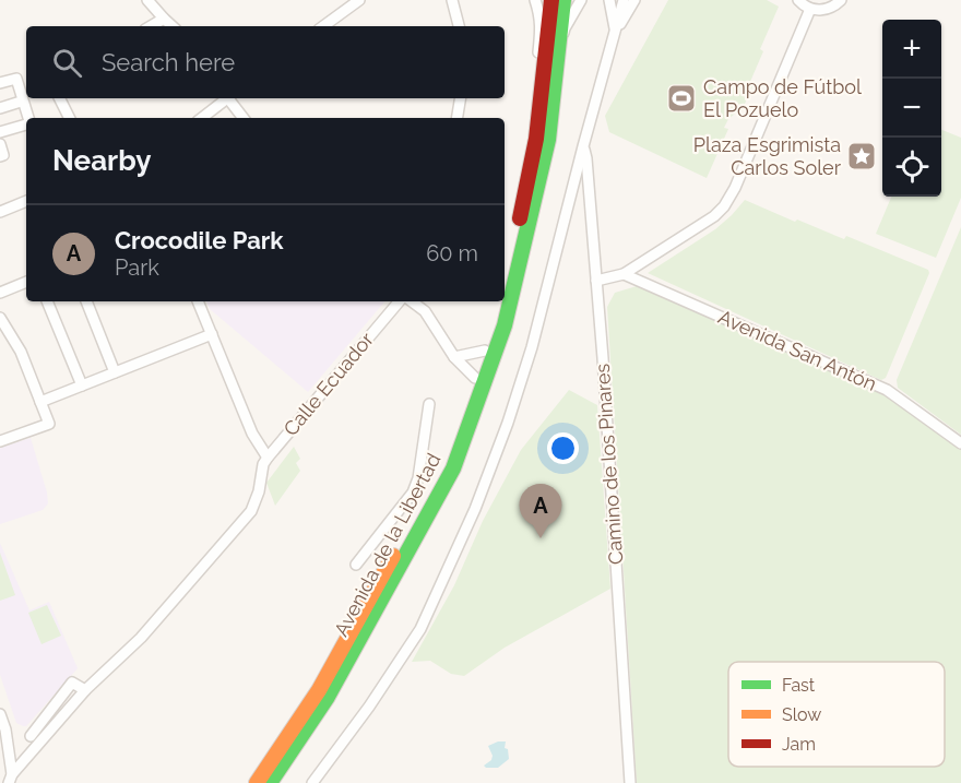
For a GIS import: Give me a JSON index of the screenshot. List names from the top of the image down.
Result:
{
  "streets": {
    "main road": ["Avenida de la Libertad"],
    "street": ["Avenida San Antón", "Calle Ecuador", "Camino de los Pinares"]
  },
  "places": {
    "sports": ["Campo de Fútbol El Pozuelo"],
    "place": ["Plaza Esgrimista Carlos Soler"]
  },
  "legend": ["Fast", "Slow", "Jam"],
  "page": {
    "map_buttons": ["+", "−"],
    "search": "Search here",
    "heading": "Nearby",
    "list": [
      {
        "mark": "A",
        "name": "Crocodile Park",
        "note": "Park",
        "value": "60 m"
      }
    ],
    "pins": "A"
  }
}
